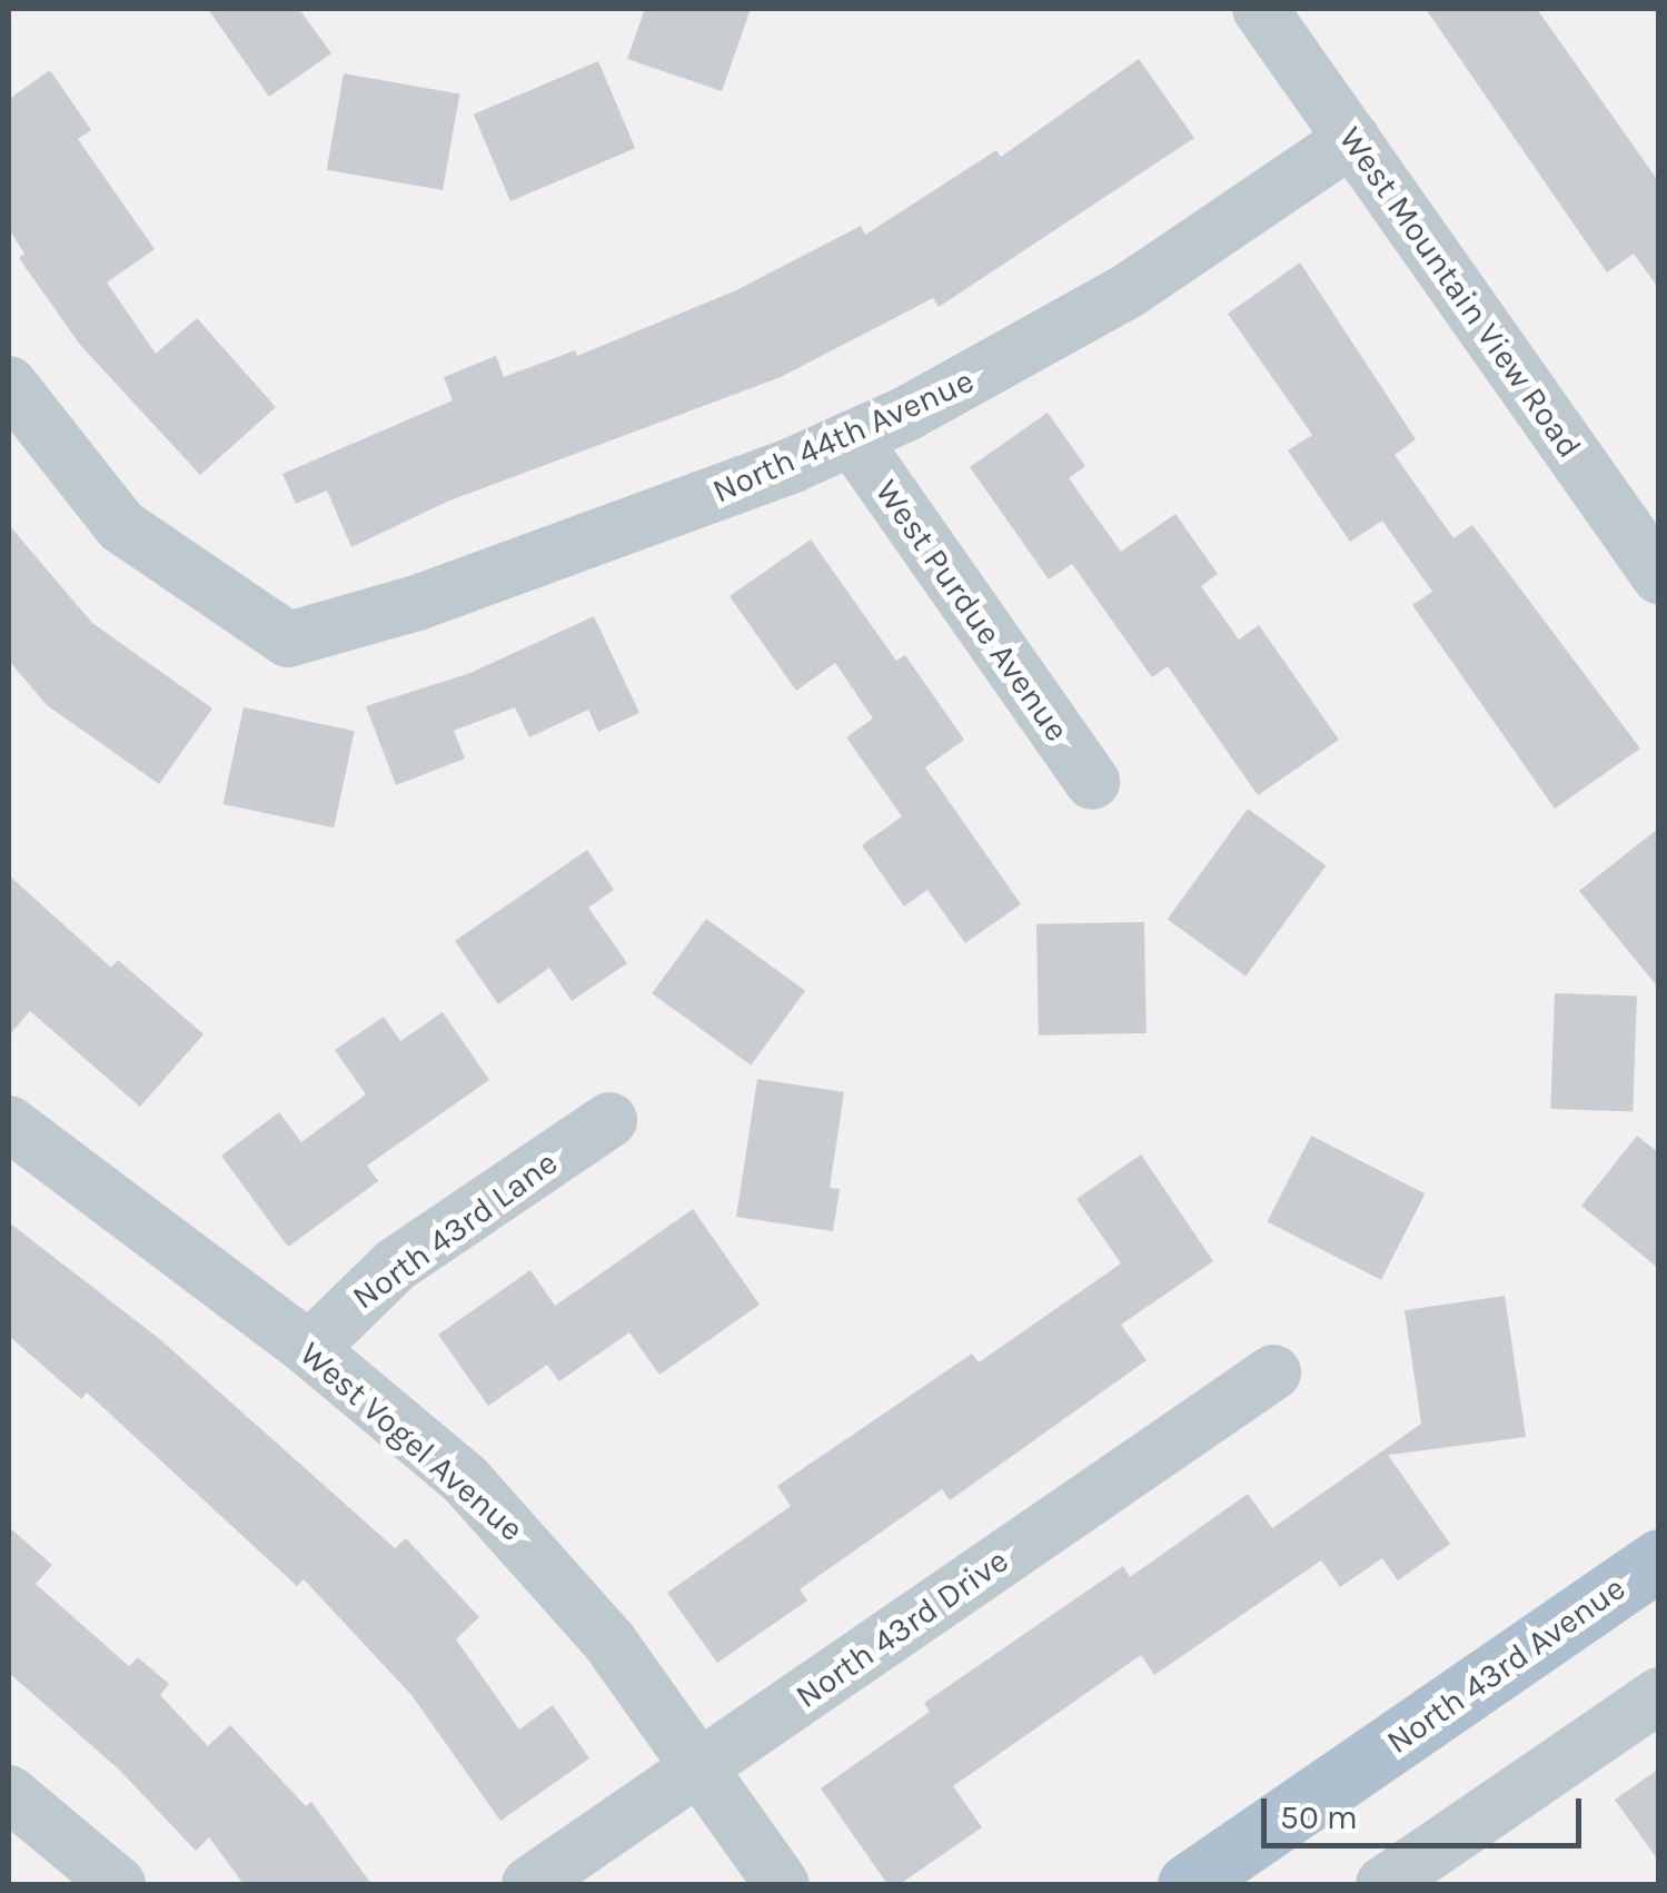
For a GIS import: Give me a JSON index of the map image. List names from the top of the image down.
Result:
{
  "streets": {
    "main road": ["North 43rd Avenue"],
    "street": [
      "West Mountain View Road",
      "North 44th Avenue",
      "West Purdue Avenue",
      "North 43rd Lane",
      "West Vogel Avenue",
      "North 43rd Drive"
    ]
  },
  "crossings": [
    ["West Mountain View Road", "North 44th Avenue"],
    ["North 44th Avenue", "West Purdue Avenue"],
    ["North 43rd Lane", "West Vogel Avenue"],
    ["West Vogel Avenue", "North 43rd Drive"]
  ],
  "scale_bar": "50 m"
}
